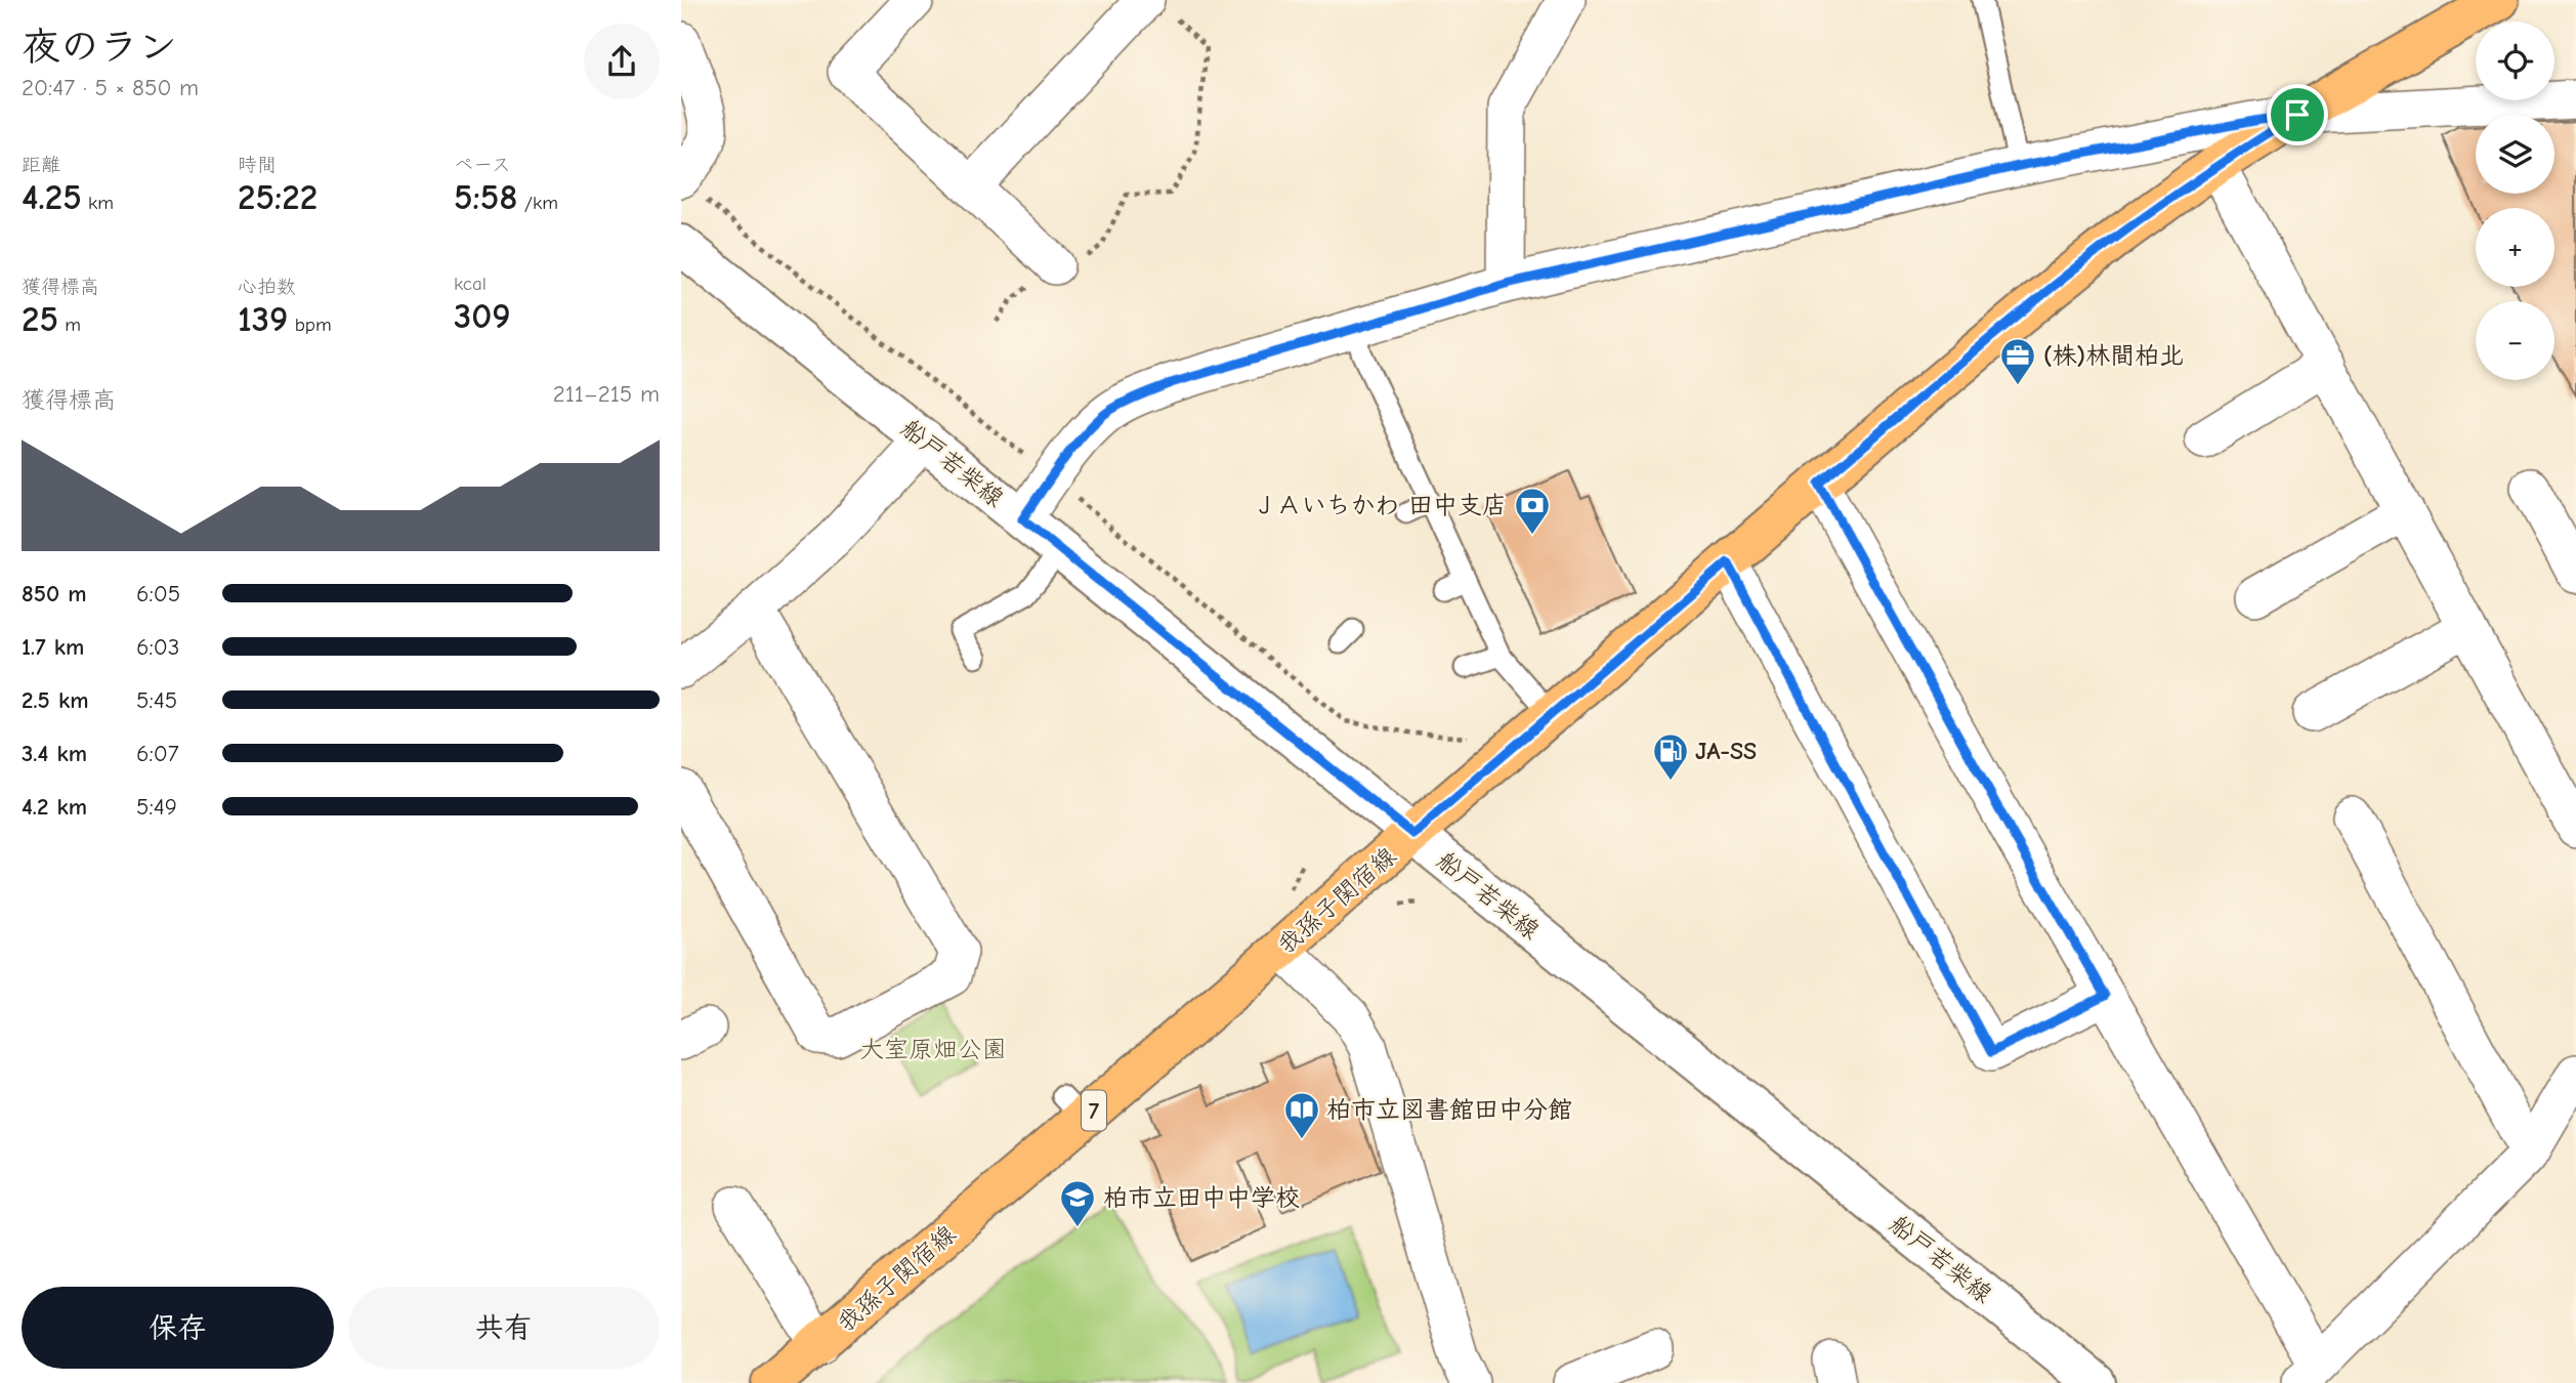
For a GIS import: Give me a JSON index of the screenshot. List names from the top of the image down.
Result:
{
  "streets": {
    "main road": ["我孫子関宿線", "7"],
    "street": ["船戸若柴線"]
  },
  "crossings": [
    ["船戸若柴線", "我孫子関宿線"]
  ],
  "parks": ["大室原畑公園"],
  "places": {
    "office": ["(株)林間柏北"],
    "bank": ["ＪＡいちかわ 田中支店"],
    "fuel station": ["JA-SS"],
    "library": ["柏市立図書館田中分館"],
    "school or university": ["柏市立田中中学校"]
  },
  "page": {
    "heading": ["夜のラン", "20:47 · 5 × 850 m"],
    "map_buttons": ["+", "−"],
    "stats": [
      ["距離", "4.25 km"],
      ["時間", "25:22"],
      ["ペース", "5:58 /km"],
      ["獲得標高", "25 m"],
      ["心拍数", "139 bpm"],
      ["kcal", "309"]
    ],
    "chart": ["獲得標高", "211–215 m"],
    "list": [
      {
        "name": "850 m",
        "note": "6:05"
      },
      {
        "name": "1.7 km",
        "note": "6:03"
      },
      {
        "name": "2.5 km",
        "note": "5:45"
      },
      {
        "name": "3.4 km",
        "note": "6:07"
      },
      {
        "name": "4.2 km",
        "note": "5:49"
      }
    ],
    "buttons": ["保存", "共有"]
  }
}
